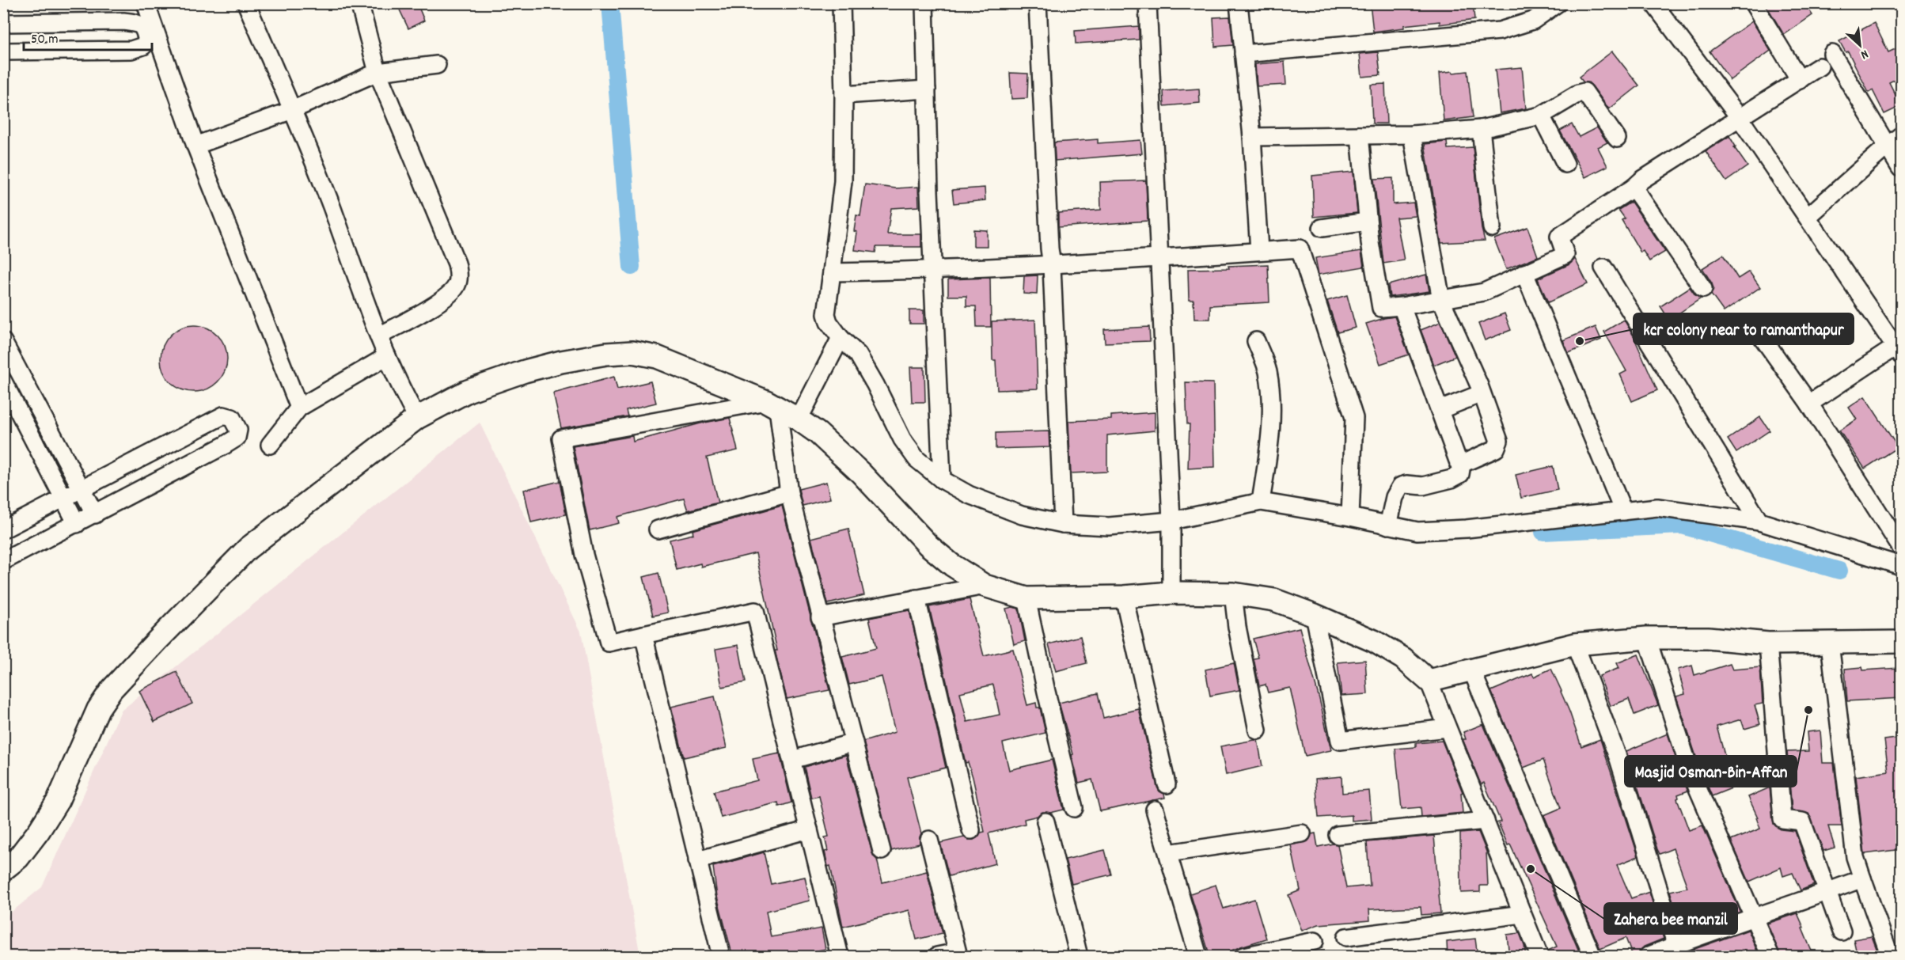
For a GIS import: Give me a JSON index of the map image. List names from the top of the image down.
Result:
{
  "places": ["kcr colony near to ramanthapur", "Masjid Osman-Bin-Affan", "Zahera bee manzil"],
  "scale_bar": "50 m",
  "north": "bottom right"
}
